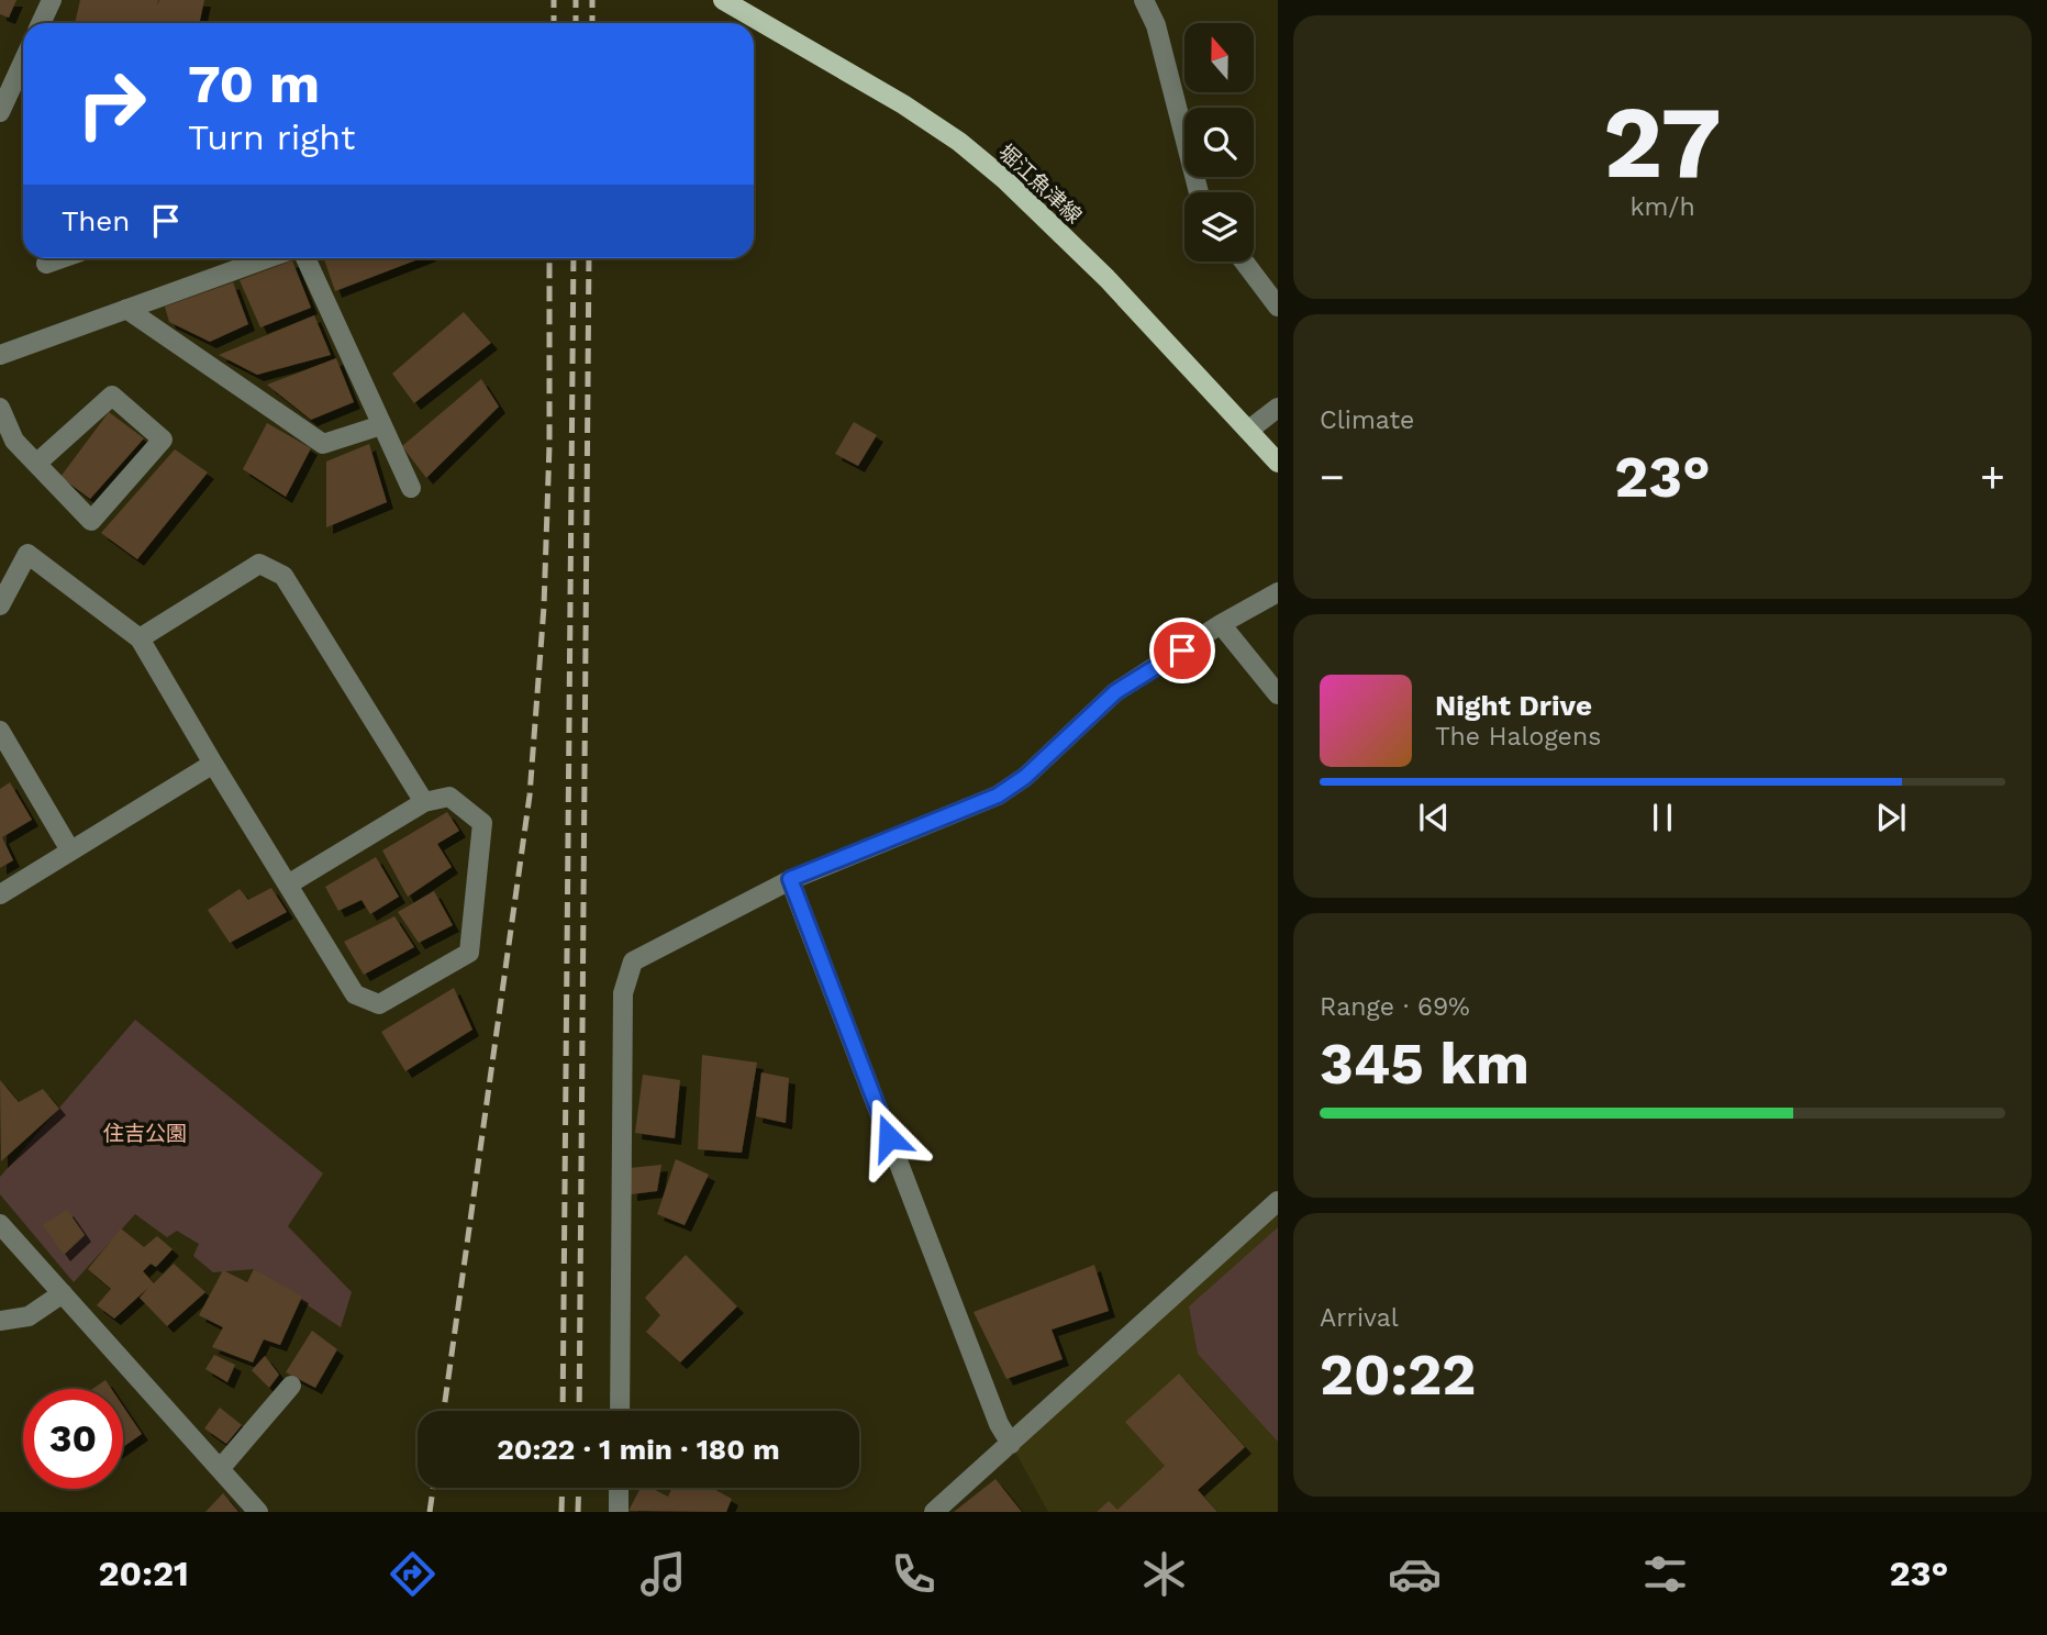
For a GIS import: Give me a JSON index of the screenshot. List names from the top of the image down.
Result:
{
  "streets": {
    "main road": ["堀江魚津線"]
  },
  "parks": ["住吉公園"],
  "north": "top",
  "page": {
    "tile": [
      ["27", "km/h"],
      "Climate",
      ["Range · 69%", "345 km"],
      ["Arrival", "20:22"]
    ],
    "turn": ["70 m", "Turn right"],
    "then": "Then",
    "heat": ["−", "23°", "+"],
    "song": ["Night Drive", "The Halogens"],
    "limit": "30",
    "trip": "20:22 · 1 min · 180 m",
    "tabs": ["20:21", "23°"]
  }
}
